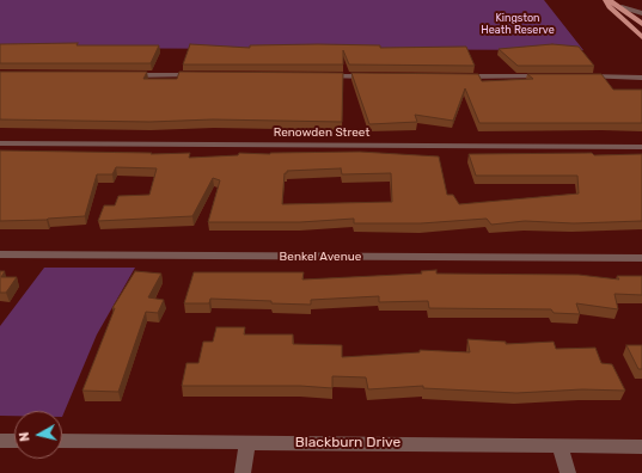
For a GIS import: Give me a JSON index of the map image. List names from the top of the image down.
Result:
{
  "streets": {
    "street": ["Renowden Street", "Benkel Avenue", "Blackburn Drive"]
  },
  "parks": ["Kingston Heath Reserve"],
  "north": "left"
}
